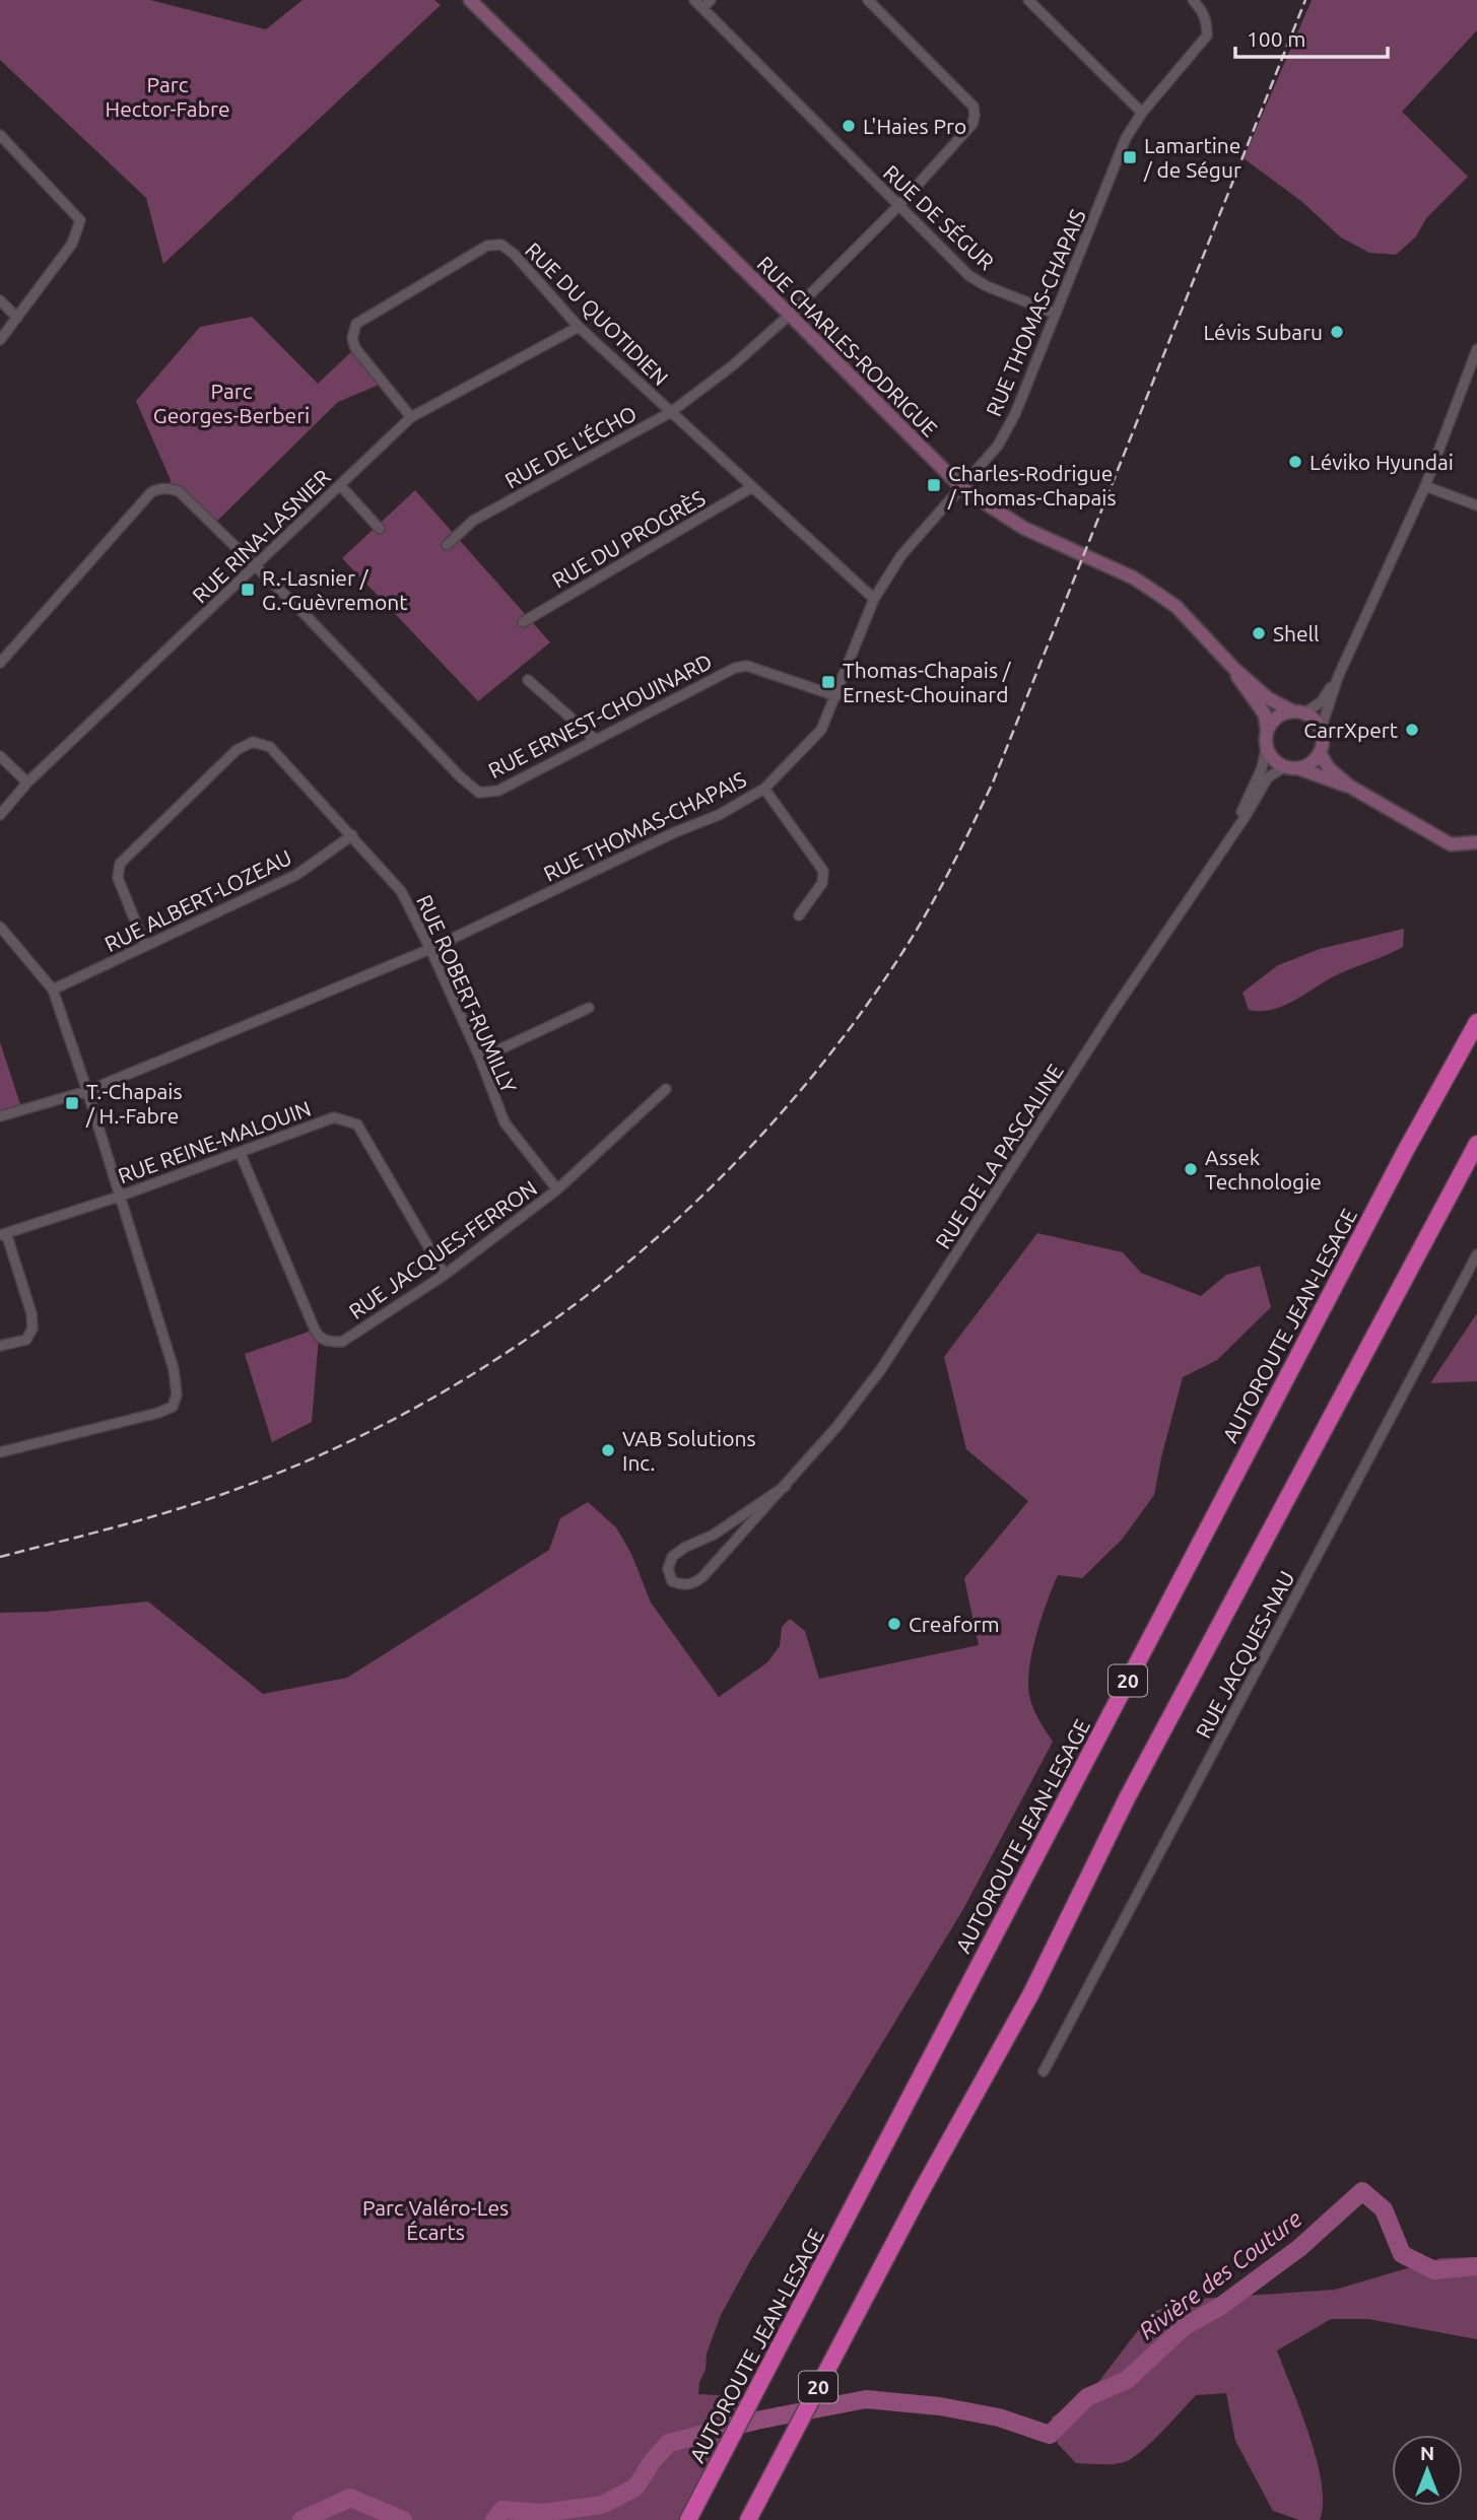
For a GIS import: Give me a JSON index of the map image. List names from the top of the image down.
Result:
{
  "streets": {
    "highway": ["AUTOROUTE JEAN-LESAGE", "20"],
    "street": [
      "RUE DE SÉGUR",
      "RUE THOMAS-CHAPAIS",
      "RUE DU QUOTIDIEN",
      "RUE CHARLES-RODRIGUE",
      "RUE DE L'ÉCHO",
      "RUE RINA-LASNIER",
      "RUE DU PROGRÈS",
      "RUE ERNEST-CHOUINARD",
      "RUE ALBERT-LOZEAU",
      "RUE ROBERT-RUMILLY",
      "RUE REINE-MALOUIN",
      "RUE DE LA PASCALINE",
      "RUE JACQUES-FERRON",
      "RUE JACQUES-NAU"
    ]
  },
  "crossings": [
    ["RUE DE SÉGUR", "RUE THOMAS-CHAPAIS"],
    ["RUE DE SÉGUR", "RUE DE L'ÉCHO"],
    ["RUE THOMAS-CHAPAIS", "RUE DU QUOTIDIEN"],
    ["RUE THOMAS-CHAPAIS", "RUE CHARLES-RODRIGUE"],
    ["RUE THOMAS-CHAPAIS", "RUE ERNEST-CHOUINARD"],
    ["RUE THOMAS-CHAPAIS", "RUE ROBERT-RUMILLY"],
    ["RUE DU QUOTIDIEN", "RUE DE L'ÉCHO"],
    ["RUE DU QUOTIDIEN", "RUE RINA-LASNIER"],
    ["RUE DU QUOTIDIEN", "RUE DU PROGRÈS"],
    ["RUE CHARLES-RODRIGUE", "RUE DE L'ÉCHO"],
    ["RUE CHARLES-RODRIGUE", "RUE DE LA PASCALINE"],
    ["RUE RINA-LASNIER", "RUE ERNEST-CHOUINARD"],
    ["RUE ALBERT-LOZEAU", "RUE ROBERT-RUMILLY"],
    ["RUE ROBERT-RUMILLY", "RUE JACQUES-FERRON"],
    ["RUE REINE-MALOUIN", "RUE JACQUES-FERRON"]
  ],
  "water": ["Rivière des Couture"],
  "parks": ["Parc Hector-Fabre", "Parc Georges-Berberi", "Parc Valéro-Les Écarts"],
  "places": {
    "other": [
      "L'Haies Pro",
      "Lévis Subaru",
      "Léviko Hyundai",
      "Shell",
      "CarrXpert",
      "Assek Technologie",
      "VAB Solutions Inc.",
      "Creaform"
    ],
    "transit": [
      "Lamartine / de Ségur",
      "Charles-Rodrigue / Thomas-Chapais",
      "R.-Lasnier / G.-Guèvremont",
      "Thomas-Chapais / Ernest-Chouinard",
      "T.-Chapais / H.-Fabre"
    ]
  },
  "scale_bar": "100 m",
  "north": "top"
}
